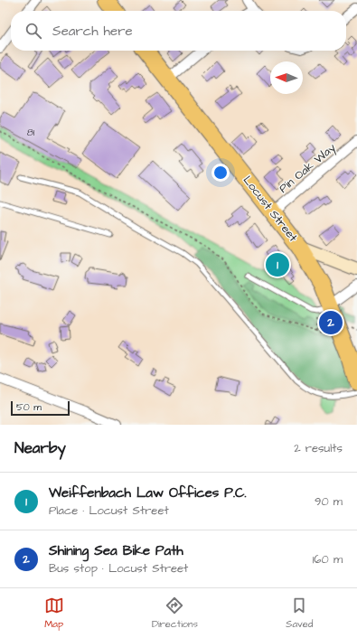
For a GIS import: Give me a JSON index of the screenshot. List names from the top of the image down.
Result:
{
  "streets": {
    "highway": ["Locust Street"],
    "street": ["Pin Oak Way"]
  },
  "crossings": [
    ["Pin Oak Way", "Locust Street"]
  ],
  "house_numbers": ["81"],
  "scale_bar": "50 m",
  "north": "left",
  "page": {
    "search": "Search here",
    "pins": ["1", "2"],
    "scale": "50 m",
    "heading": ["Nearby", "2 results"],
    "list": [
      {
        "mark": "1",
        "name": "Weiffenbach Law Offices P.C.",
        "note": "Place · Locust Street",
        "value": "90 m"
      },
      {
        "mark": "2",
        "name": "Shining Sea Bike Path",
        "note": "Bus stop · Locust Street",
        "value": "160 m"
      }
    ],
    "nav": ["Map", "Directions", "Saved"]
  }
}
